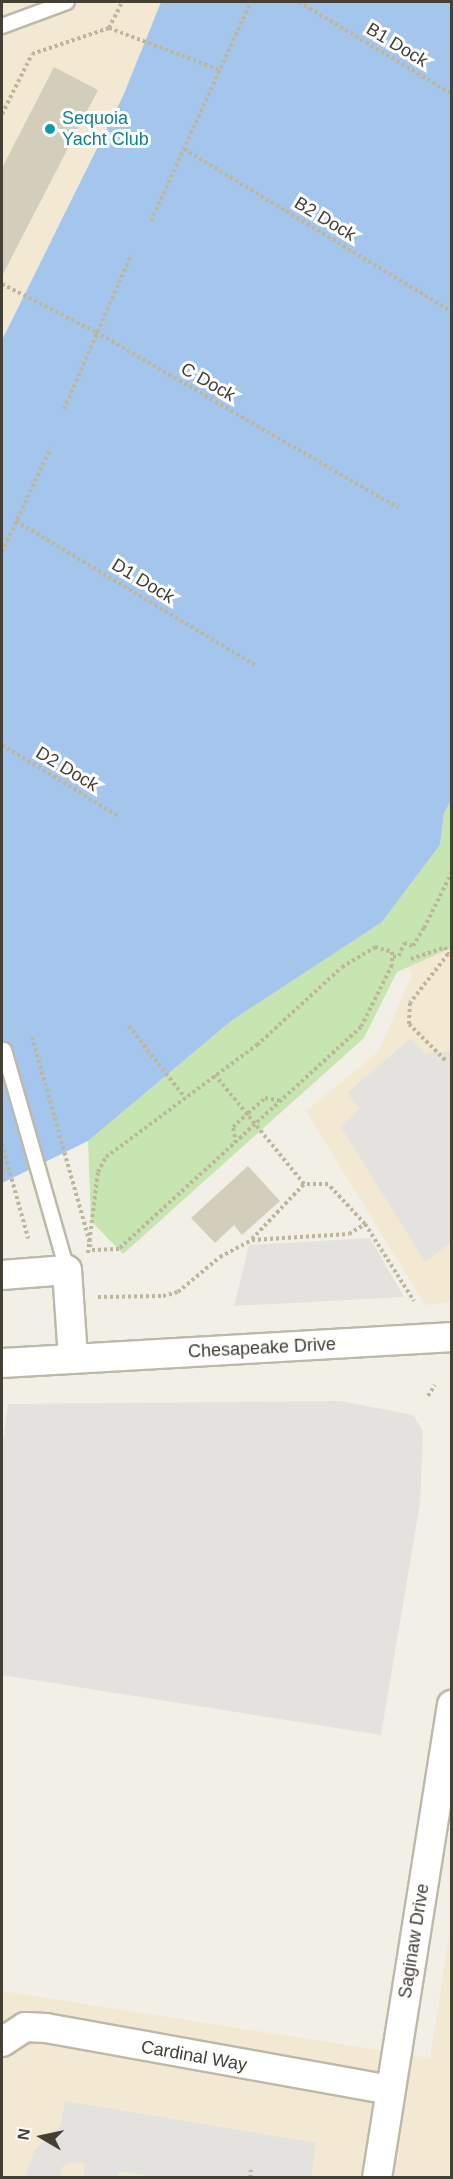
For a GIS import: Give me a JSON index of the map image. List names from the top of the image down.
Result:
{
  "streets": {
    "street": ["Chesapeake Drive", "Saginaw Drive", "Cardinal Way"],
    "path": [
      "B1 Dock",
      "B2 Dock",
      "C Dock",
      "D1 Dock",
      "D2 Dock"
    ]
  },
  "crossings": [
    ["Saginaw Drive", "Cardinal Way"]
  ],
  "places": ["Sequoia Yacht Club"],
  "north": "left"
}
